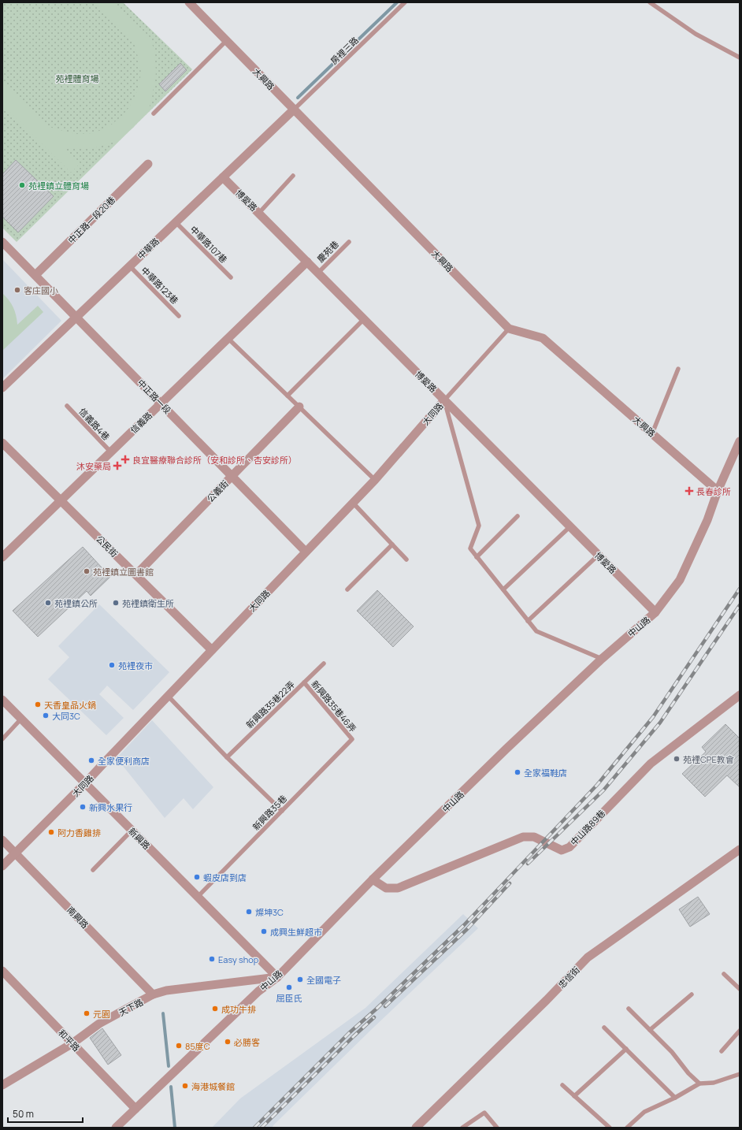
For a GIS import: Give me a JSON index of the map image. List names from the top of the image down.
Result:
{
  "streets": {
    "street": [
      "大興路",
      "博愛路",
      "中正路一段20巷",
      "中華路",
      "中正路一段",
      "大同路",
      "信義路",
      "公義街",
      "公民街",
      "中山路",
      "中山路89巷",
      "新興路",
      "南興路",
      "忠信街",
      "天下路",
      "和平路"
    ],
    "lane": [
      "房裡三路",
      "中華路107巷",
      "慶苑巷",
      "中華路123巷",
      "信義路4巷",
      "新興路35巷22弄",
      "新興路35巷46弄",
      "新興路35巷"
    ]
  },
  "crossings": [
    ["房裡三路", "大興路"],
    ["房裡三路", "中華路"],
    ["大興路", "中華路"],
    ["大興路", "大同路"],
    ["大興路", "中山路"],
    ["博愛路", "中華路"],
    ["博愛路", "慶苑巷"],
    ["博愛路", "大同路"],
    ["博愛路", "信義路"],
    ["博愛路", "中山路"],
    ["中正路一段20巷", "中正路一段"],
    ["中華路107巷", "中華路"],
    ["中華路", "中華路123巷"],
    ["中華路", "中正路一段"],
    ["中正路一段", "大同路"],
    ["中正路一段", "信義路"],
    ["中正路一段", "公義街"],
    ["大同路", "公民街"],
    ["大同路", "新興路"],
    ["大同路", "南興路"],
    ["信義路", "信義路4巷"],
    ["信義路", "公民街"],
    ["公義街", "公民街"],
    ["中山路", "中山路89巷"],
    ["中山路", "新興路"],
    ["中山路", "天下路"],
    ["中山路", "和平路"],
    ["新興路35巷22弄", "新興路35巷46弄"],
    ["新興路35巷46弄", "新興路35巷"],
    ["新興路35巷", "新興路"],
    ["新興路", "天下路"],
    ["南興路", "天下路"],
    ["天下路", "和平路"]
  ],
  "parks": ["苑裡體育場"],
  "places": {
    "other": [
      "苑裡鎮立體育場",
      "客庄國小",
      "苑裡鎮立圖書館",
      "苑裡鎮公所",
      "苑裡鎮衛生所",
      "苑裡夜市",
      "天香皇品火鍋",
      "大同3C",
      "苑裡CPE教會",
      "全家便利商店",
      "全家福鞋店",
      "新興水果行",
      "阿力香雞排",
      "蝦皮店到店",
      "燦坤3C",
      "成興生鮮超市",
      "Easy shop",
      "全國電子",
      "屈臣氏",
      "成功牛排",
      "元園",
      "必勝客",
      "85度C",
      "海港城餐館"
    ],
    "health": ["良宜醫療聯合診所（安和診所、杏安診所）", "沐安藥局", "長春診所"]
  },
  "scale_bar": "50 m"
}
